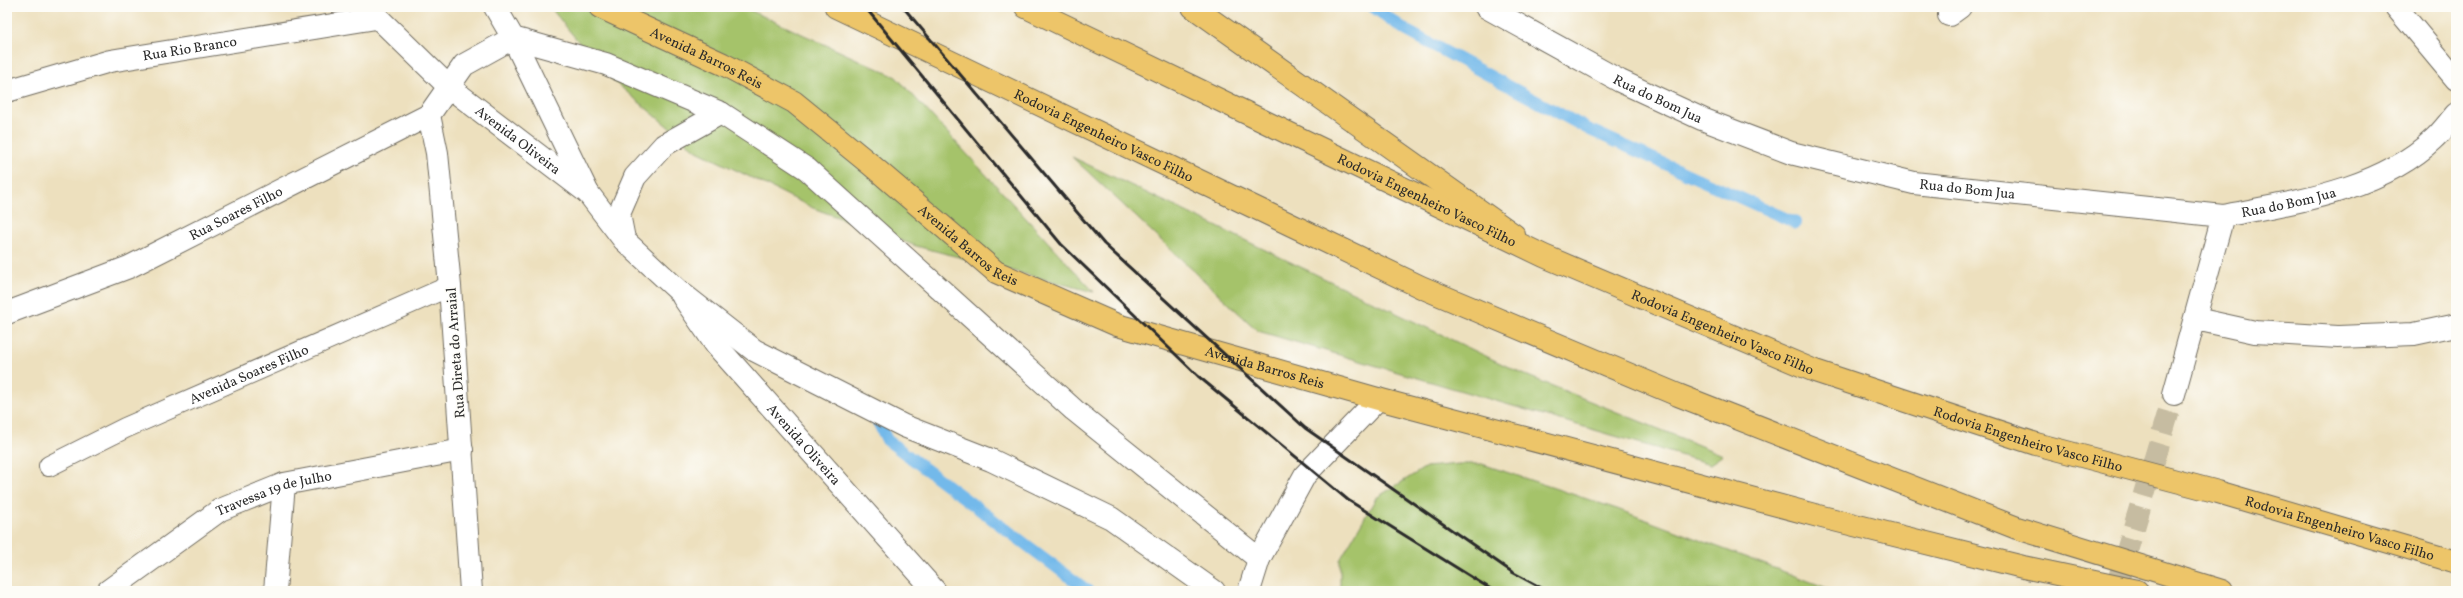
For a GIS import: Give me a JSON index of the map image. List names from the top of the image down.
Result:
{
  "streets": {
    "main road": ["Avenida Barros Reis", "Rodovia Engenheiro Vasco Filho"],
    "street": [
      "Rua Rio Branco",
      "Rua do Bom Jua",
      "Avenida Oliveira",
      "Rua Soares Filho",
      "Rua Direta do Arraial",
      "Travessa 19 de Julho"
    ],
    "lane": ["Avenida Soares Filho"]
  },
  "crossings": [
    ["Rua Rio Branco", "Avenida Oliveira"],
    ["Avenida Oliveira", "Rua Soares Filho"],
    ["Rua Soares Filho", "Rua Direta do Arraial"],
    ["Rua Direta do Arraial", "Avenida Soares Filho"],
    ["Rua Direta do Arraial", "Travessa 19 de Julho"]
  ]
}
